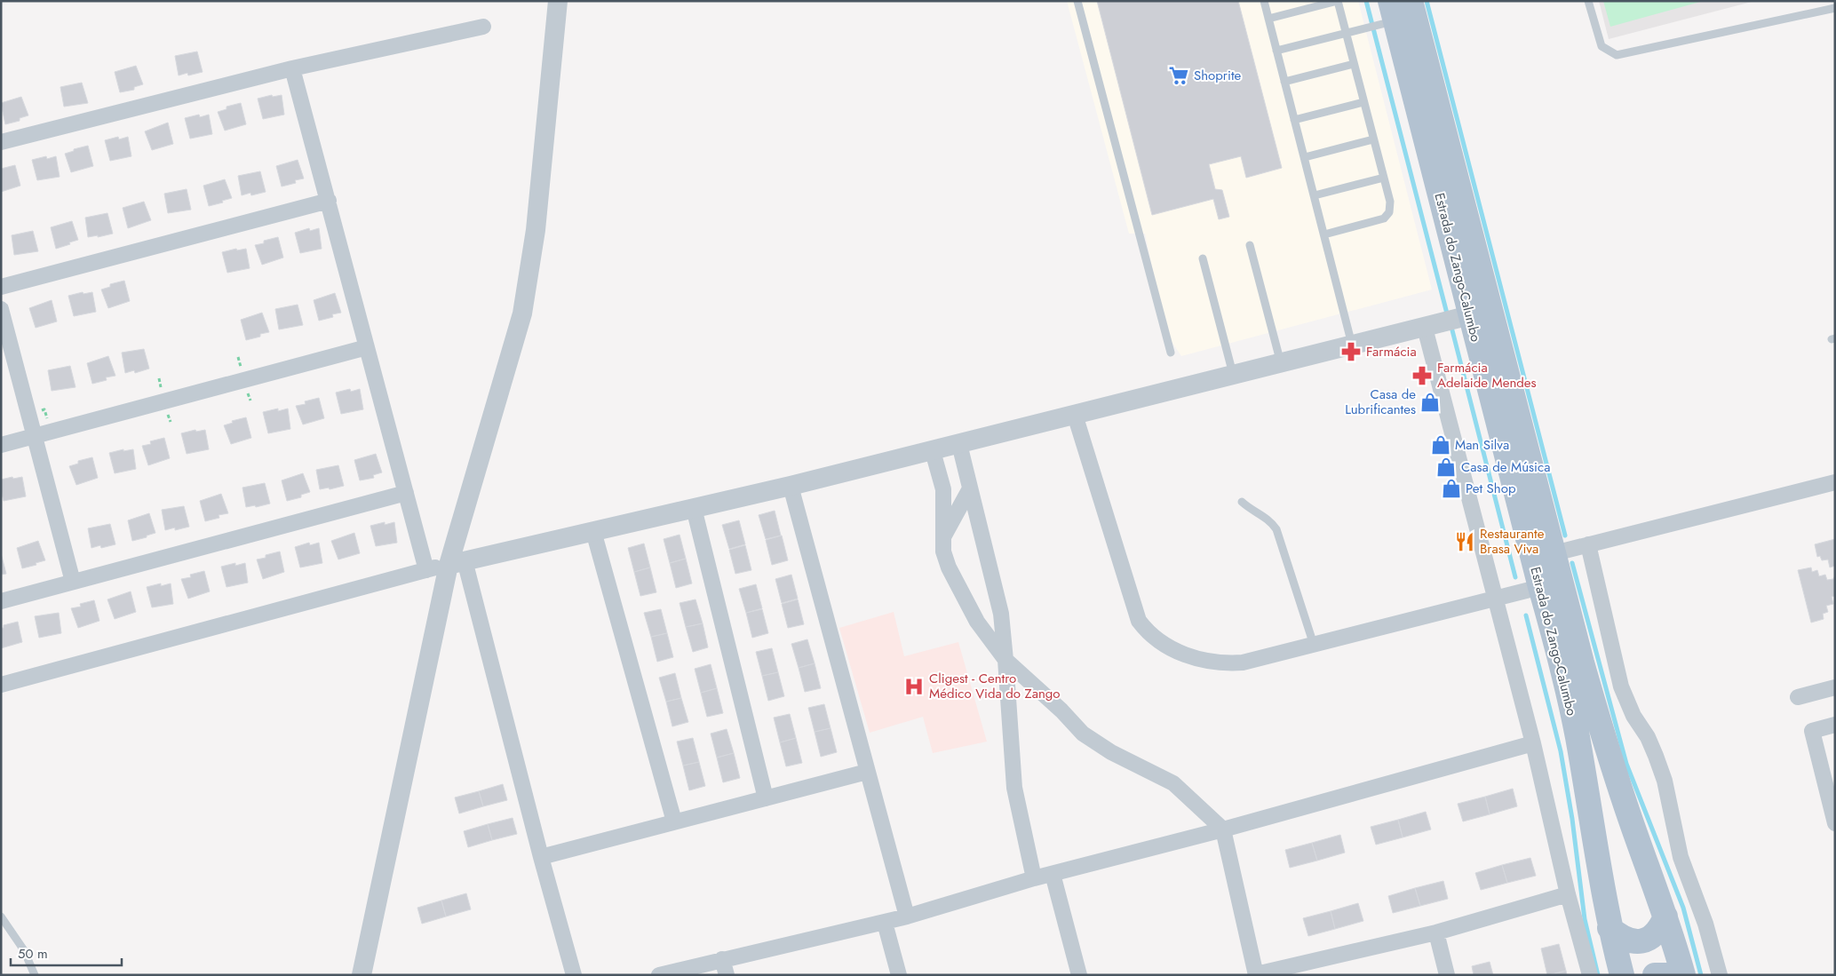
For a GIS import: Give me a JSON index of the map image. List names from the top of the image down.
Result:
{
  "streets": {
    "main road": ["Estrada do Zango-Calumbo"]
  },
  "places": {
    "supermarket": ["Shoprite"],
    "pharmacy": ["Farmácia", "Farmácia Adelaide Mendes"],
    "shop": [
      "Casa de Lubrificantes",
      "Man Silva",
      "Casa de Música",
      "Pet Shop"
    ],
    "restaurant": ["Restaurante Brasa Viva"],
    "hospital": ["Cligest - Centro Médico Vida do Zango"]
  },
  "scale_bar": "50 m"
}
